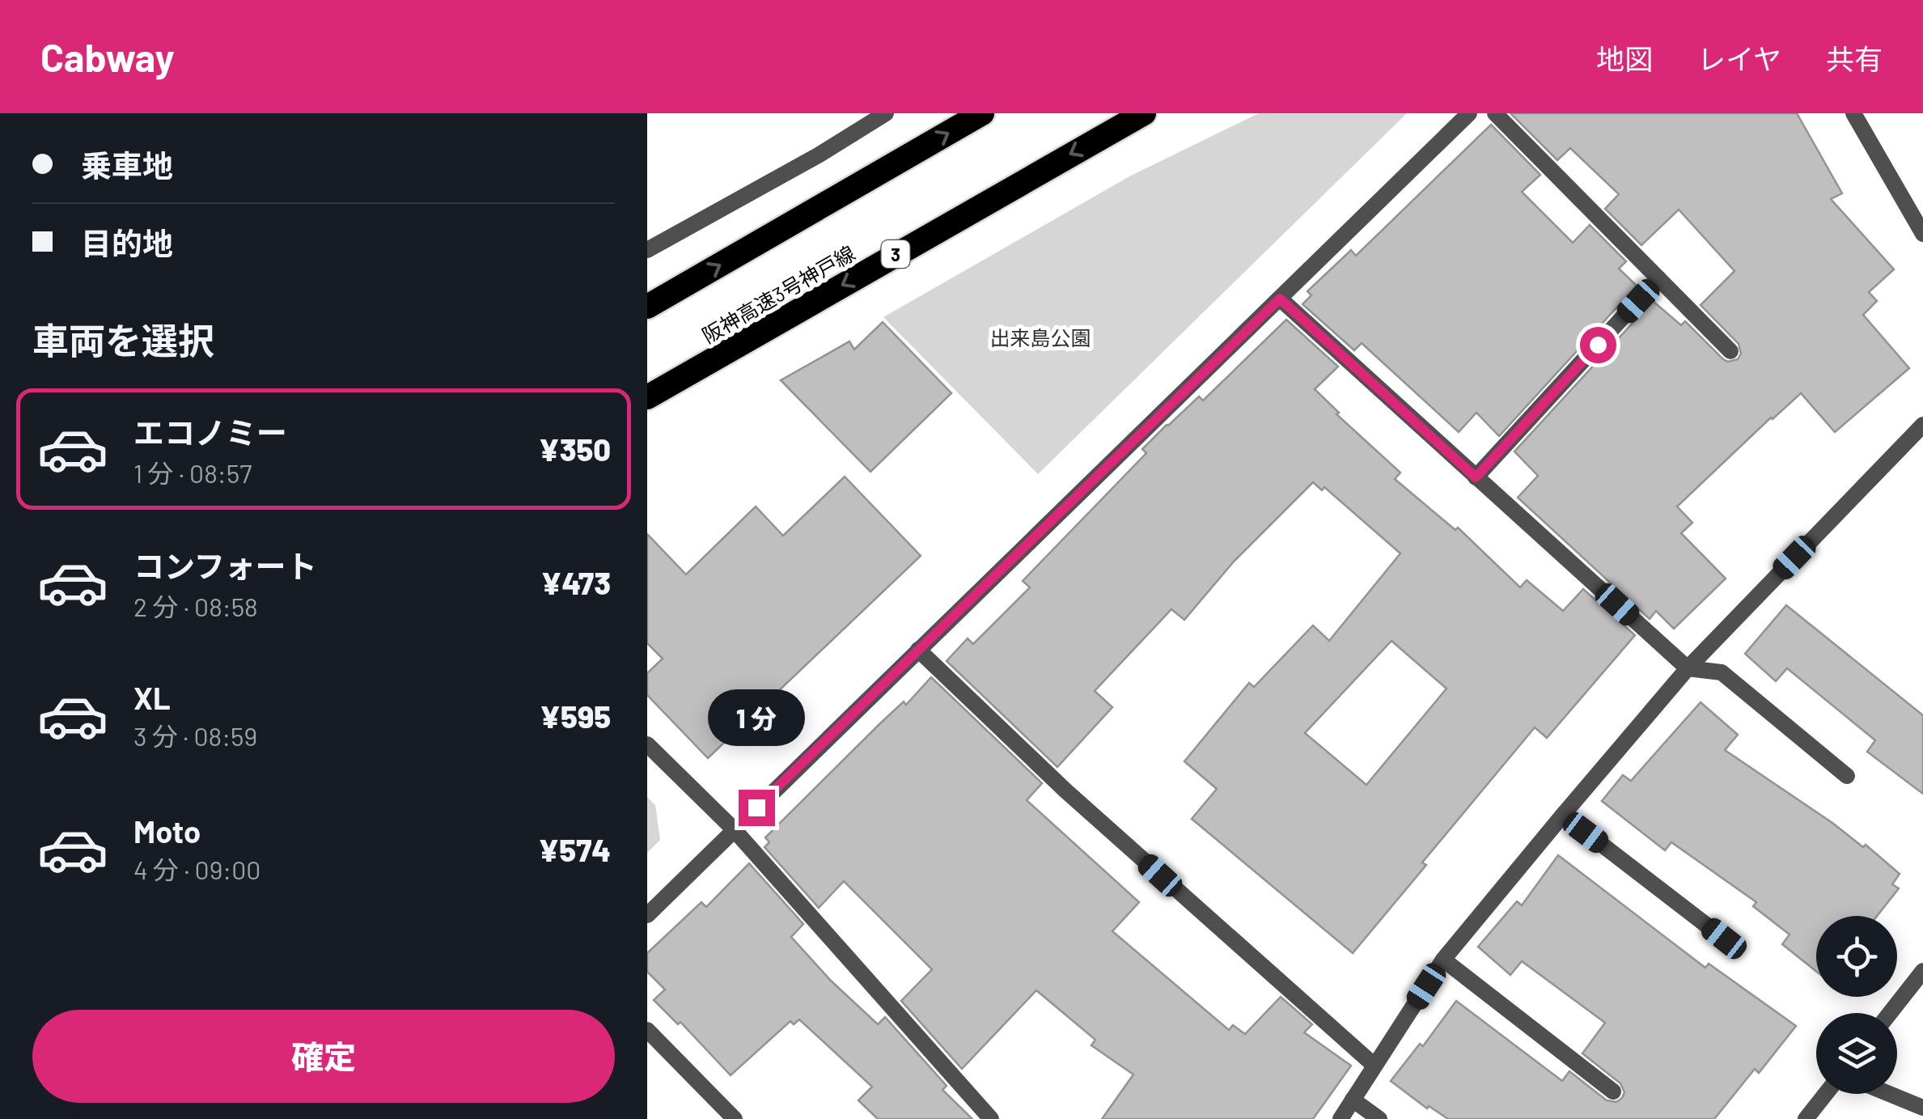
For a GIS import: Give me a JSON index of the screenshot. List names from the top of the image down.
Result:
{
  "streets": {
    "highway": ["3", "阪神高速3号神戸線"]
  },
  "parks": ["出来島公園"],
  "page": {
    "header": "Cabway",
    "nav": ["地図", "レイヤ", "共有"],
    "banner": ["乗車地", "目的地"],
    "heading": "車両を選択",
    "list": [
      {
        "name": "エコノミー",
        "note": "1 分 · 08:57",
        "value": "¥350"
      },
      {
        "name": "コンフォート",
        "note": "2 分 · 08:58",
        "value": "¥473"
      },
      {
        "name": "XL",
        "note": "3 分 · 08:59",
        "value": "¥595"
      },
      {
        "name": "Moto",
        "note": "4 分 · 09:00",
        "value": "¥574"
      }
    ],
    "bubble": "1 分",
    "buttons": "確定"
  }
}
